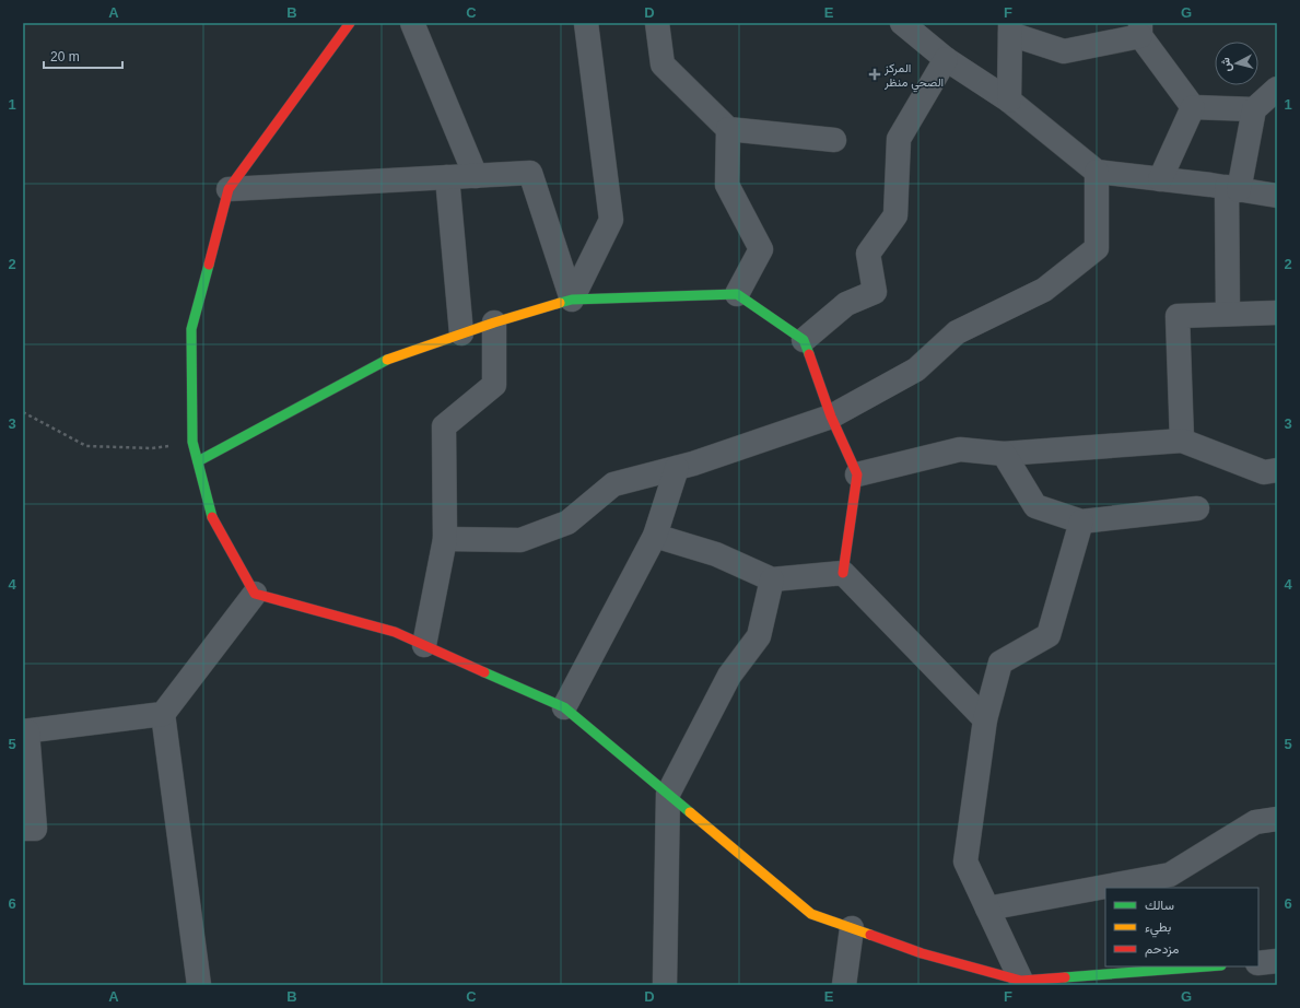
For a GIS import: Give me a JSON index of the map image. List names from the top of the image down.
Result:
{
  "places": {
    "health": ["المركز الصحي منظر"]
  },
  "legend": ["سالك", "بطيء", "مزدحم"],
  "scale_bar": "20 m",
  "north": "left",
  "grid": {
    "columns": [
      "A",
      "B",
      "C",
      "D",
      "E",
      "F",
      "G"
    ],
    "rows": [
      "1",
      "2",
      "3",
      "4",
      "5",
      "6"
    ]
  }
}
